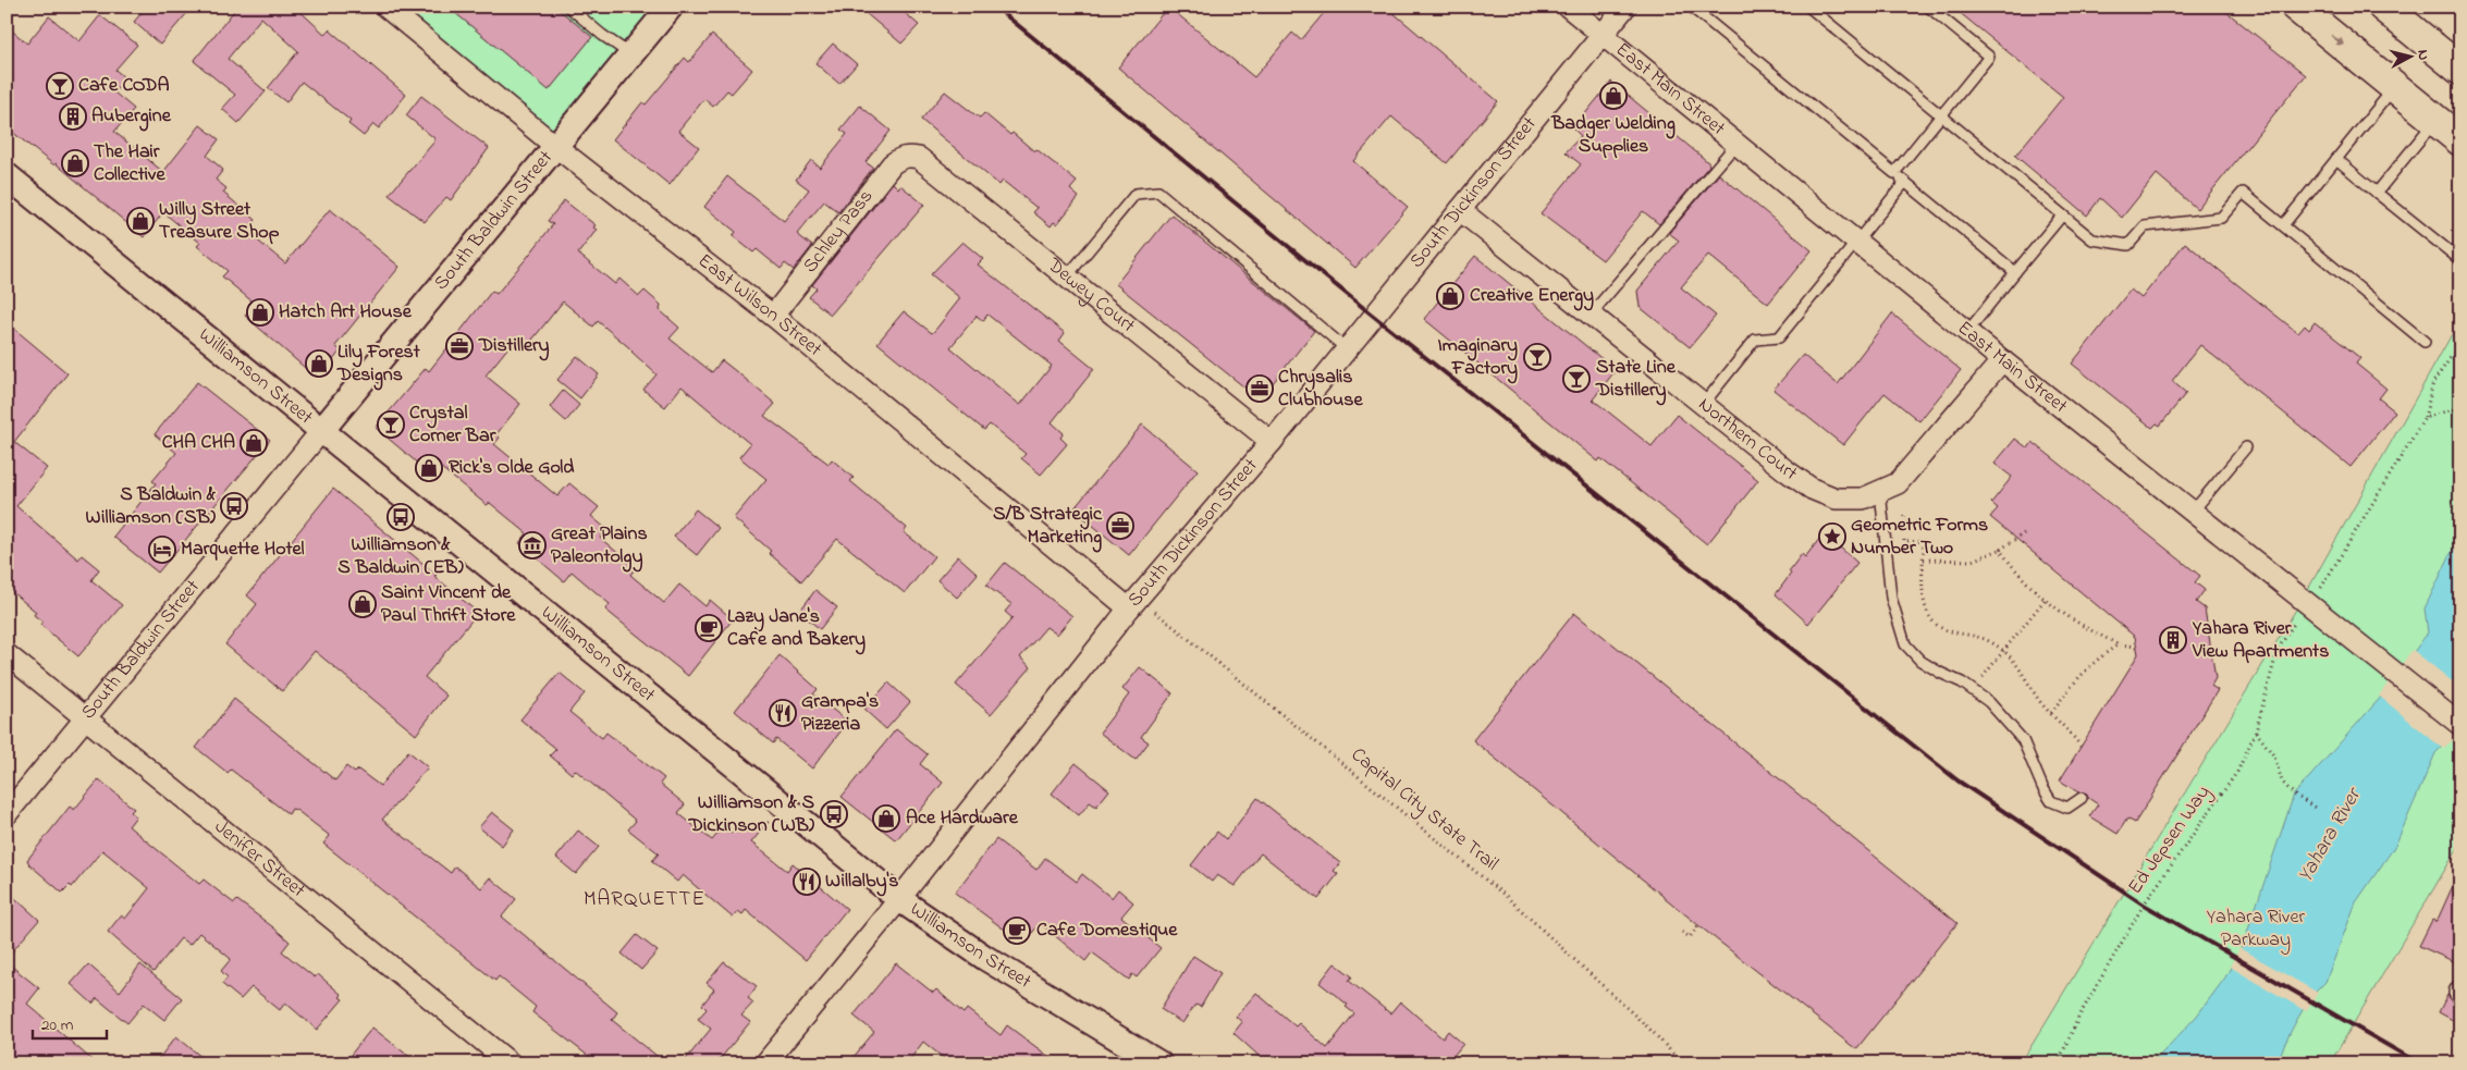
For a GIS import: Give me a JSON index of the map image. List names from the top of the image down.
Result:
{
  "streets": {
    "street": [
      "East Main Street",
      "South Dickinson Street",
      "South Baldwin Street",
      "Schley Pass",
      "Dewey Court",
      "East Wilson Street",
      "Williamson Street",
      "Northern Court",
      "Jenifer Street"
    ],
    "path": ["Capital City State Trail", "Ed Jepsen Way"]
  },
  "crossings": [
    ["East Main Street", "South Dickinson Street"],
    ["East Main Street", "Northern Court"],
    ["South Dickinson Street", "Dewey Court"],
    ["South Dickinson Street", "East Wilson Street"],
    ["South Dickinson Street", "Williamson Street"],
    ["South Dickinson Street", "Northern Court"],
    ["South Dickinson Street", "Capital City State Trail"],
    ["South Baldwin Street", "East Wilson Street"],
    ["South Baldwin Street", "Williamson Street"],
    ["South Baldwin Street", "Jenifer Street"],
    ["Schley Pass", "Dewey Court"],
    ["Schley Pass", "East Wilson Street"],
    ["East Wilson Street", "Capital City State Trail"]
  ],
  "districts": ["MARQUETTE"],
  "water": ["Yahara River"],
  "parks": ["Yahara River Parkway"],
  "places": {
    "bar": [
      "Cafe CODA",
      "Imaginary Factory",
      "State Line Distillery",
      "Crystal Corner Bar"
    ],
    "shop": [
      "Badger Welding Supplies",
      "The Hair Collective",
      "Willy Street Treasure Shop",
      "Creative Energy",
      "Hatch Art House",
      "Lily Forest Designs",
      "CHA CHA",
      "Rick's Olde Gold",
      "Saint Vincent de Paul Thrift Store",
      "Ace Hardware"
    ],
    "building": ["Aubergine", "Yahara River View Apartments"],
    "office": ["Distillery", "Chrysalis Clubhouse", "S/B Strategic Marketing"],
    "bus stop": ["S Baldwin & Williamson (SB)", "Williamson & S Baldwin (EB)", "Williamson & S Dickinson (WB)"],
    "place": ["Geometric Forms Number Two"],
    "museum": ["Great Plains Paleontolgy"],
    "hotel": ["Marquette Hotel"],
    "cafe": ["Lazy Jane's Cafe and Bakery", "Cafe Domestique"],
    "restaurant": ["Grampa's Pizzeria", "Willalby's"]
  },
  "scale_bar": "20 m",
  "north": "right"
}
